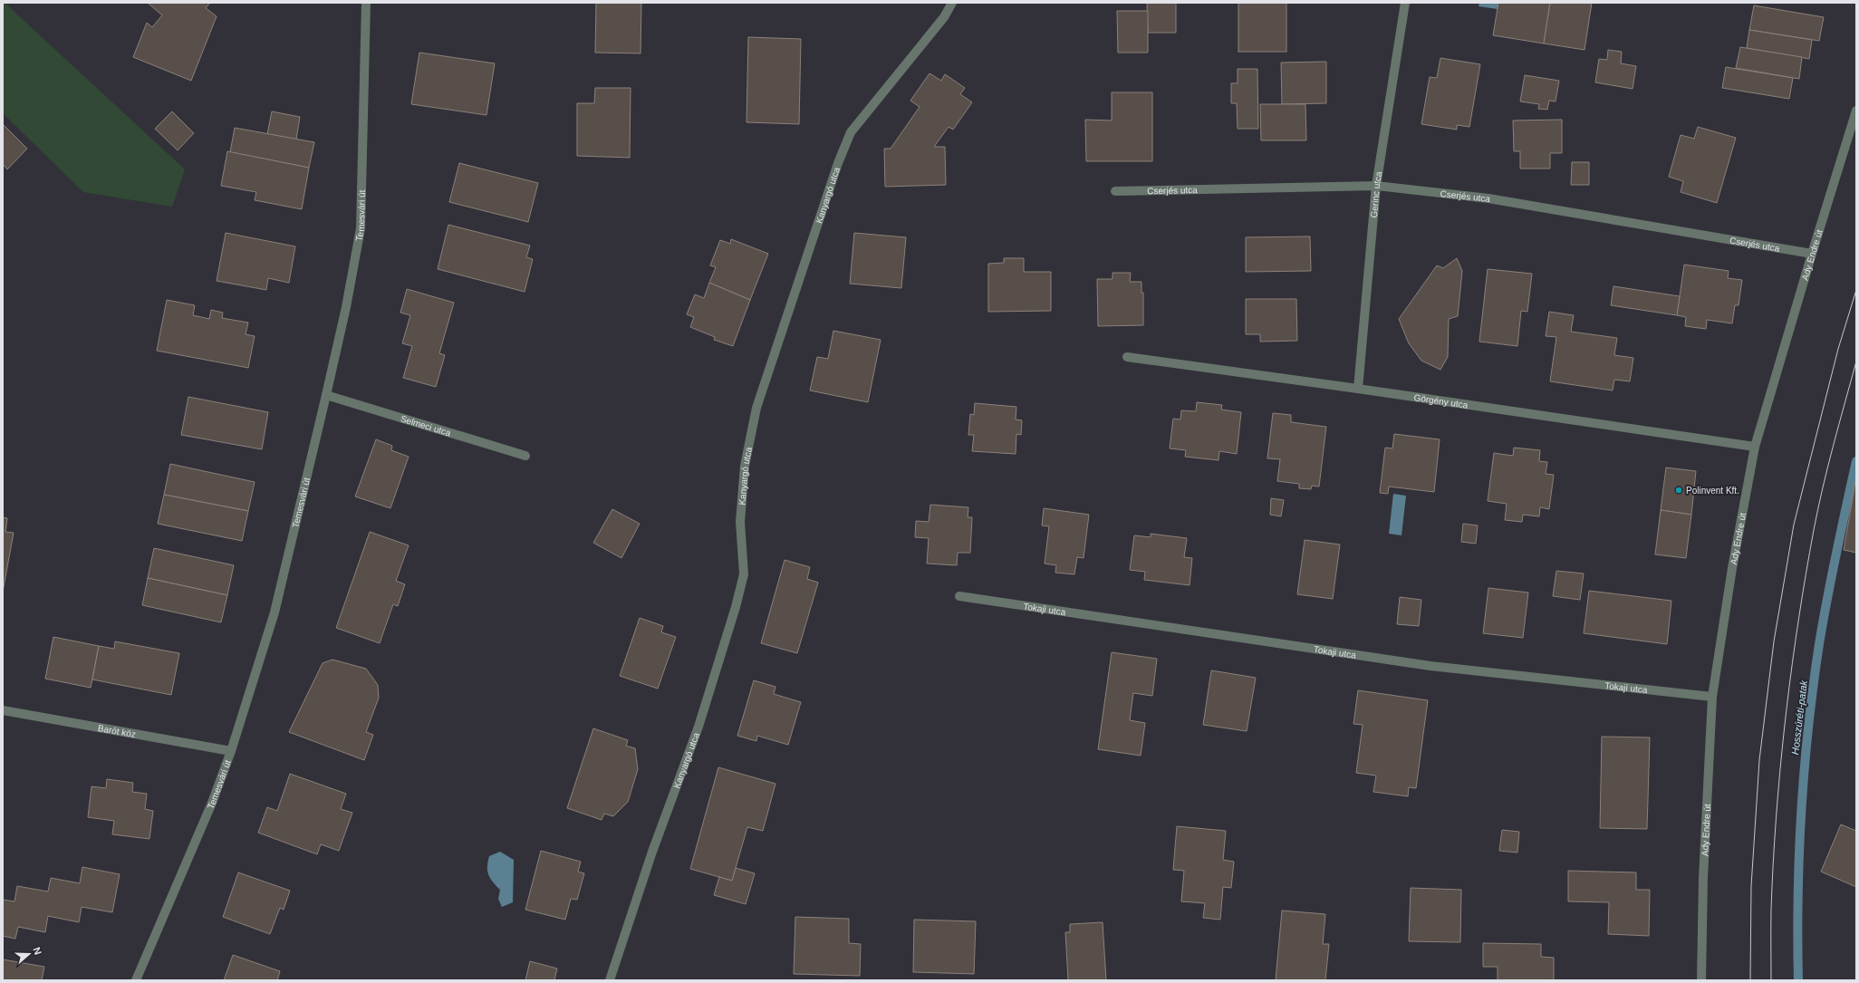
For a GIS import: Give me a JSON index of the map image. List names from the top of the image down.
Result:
{
  "streets": {
    "street": [
      "Cserjés utca",
      "Gerinc utca",
      "Kanyargó utca",
      "Temesvári út",
      "Ady Endre út",
      "Görgény utca",
      "Selmeci utca",
      "Tokaji utca",
      "Barót köz"
    ]
  },
  "crossings": [
    ["Cserjés utca", "Gerinc utca"],
    ["Cserjés utca", "Ady Endre út"],
    ["Gerinc utca", "Görgény utca"],
    ["Temesvári út", "Selmeci utca"],
    ["Temesvári út", "Barót köz"],
    ["Ady Endre út", "Görgény utca"],
    ["Ady Endre út", "Tokaji utca"]
  ],
  "water": ["Hosszúréti-patak"],
  "places": ["Polinvent Kft."],
  "north": "right"
}
